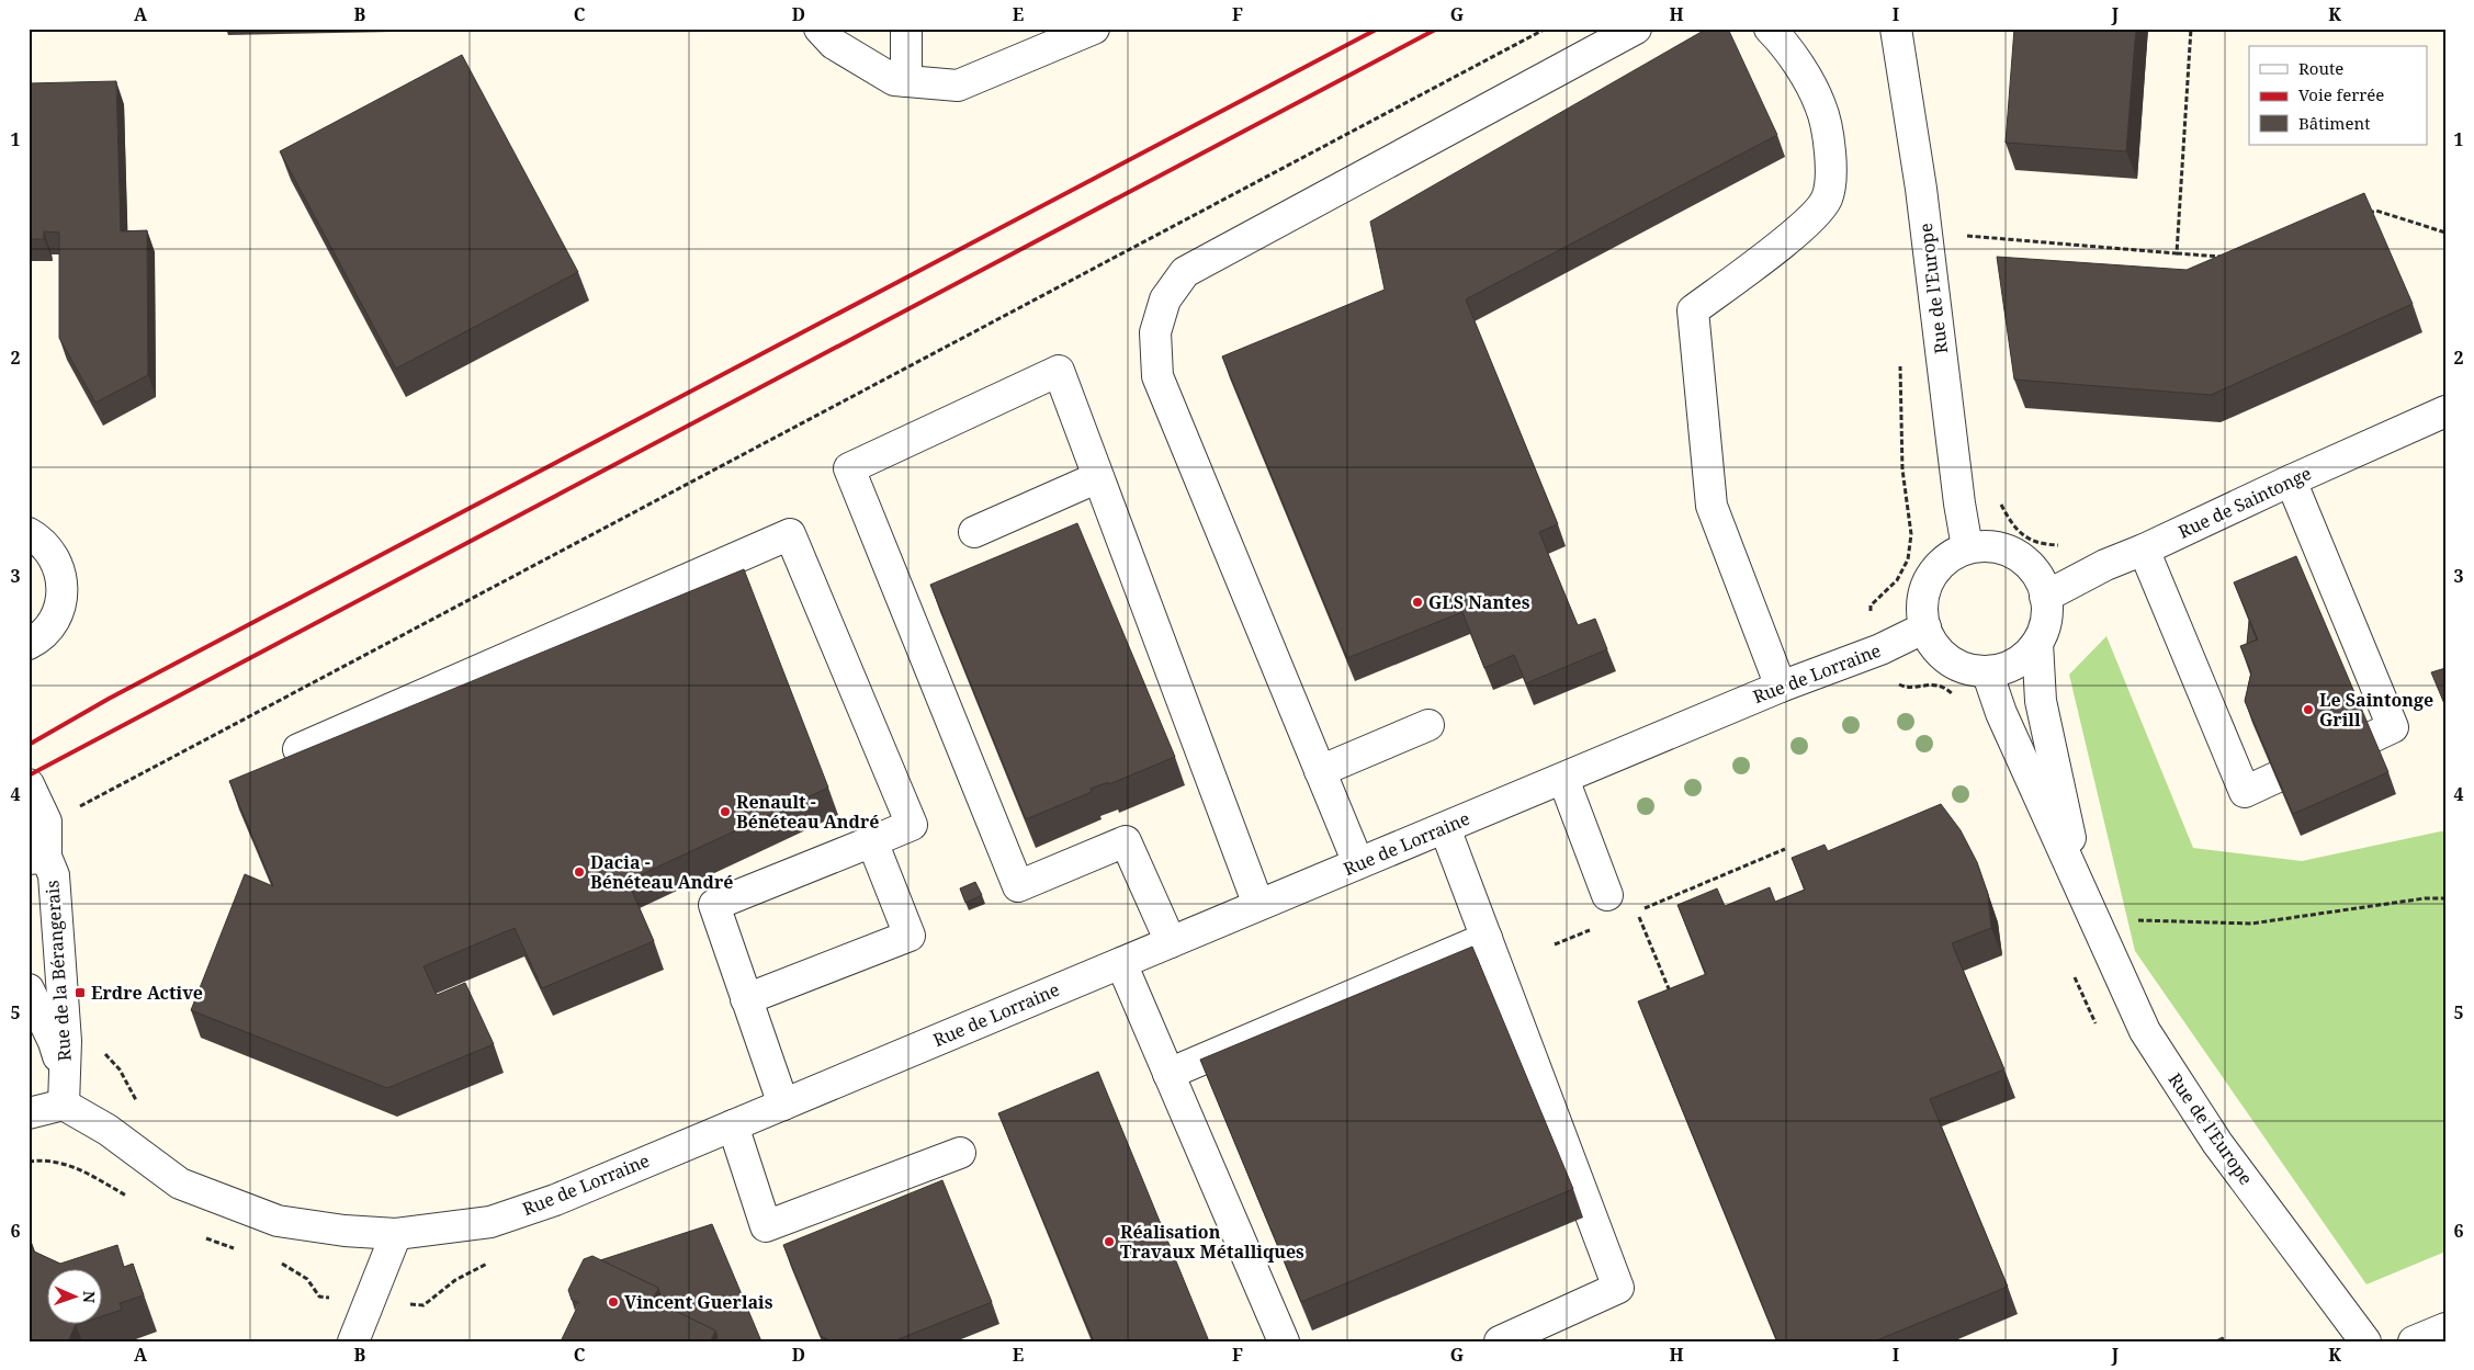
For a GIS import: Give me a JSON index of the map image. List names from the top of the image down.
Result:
{
  "streets": {
    "street": [
      "Rue de l'Europe",
      "Rue de Saintonge",
      "Rue de Lorraine",
      "Rue de la Bérangerais"
    ]
  },
  "crossings": [
    ["Rue de l'Europe", "Rue de Saintonge"],
    ["Rue de l'Europe", "Rue de Lorraine"],
    ["Rue de Saintonge", "Rue de Lorraine"],
    ["Rue de Lorraine", "Rue de la Bérangerais"]
  ],
  "places": {
    "other": [
      "GLS Nantes",
      "Le Saintonge Grill",
      "Renault - Bénéteau André",
      "Dacia - Bénéteau André",
      "Réalisation Travaux Métalliques",
      "Vincent Guerlais"
    ],
    "transit": ["Erdre Active"]
  },
  "legend": ["Route", "Voie ferrée", "Bâtiment"],
  "north": "right",
  "grid": {
    "columns": [
      "A",
      "B",
      "C",
      "D",
      "E",
      "F",
      "G",
      "H",
      "I",
      "J",
      "K"
    ],
    "rows": [
      "1",
      "2",
      "3",
      "4",
      "5",
      "6"
    ]
  }
}
